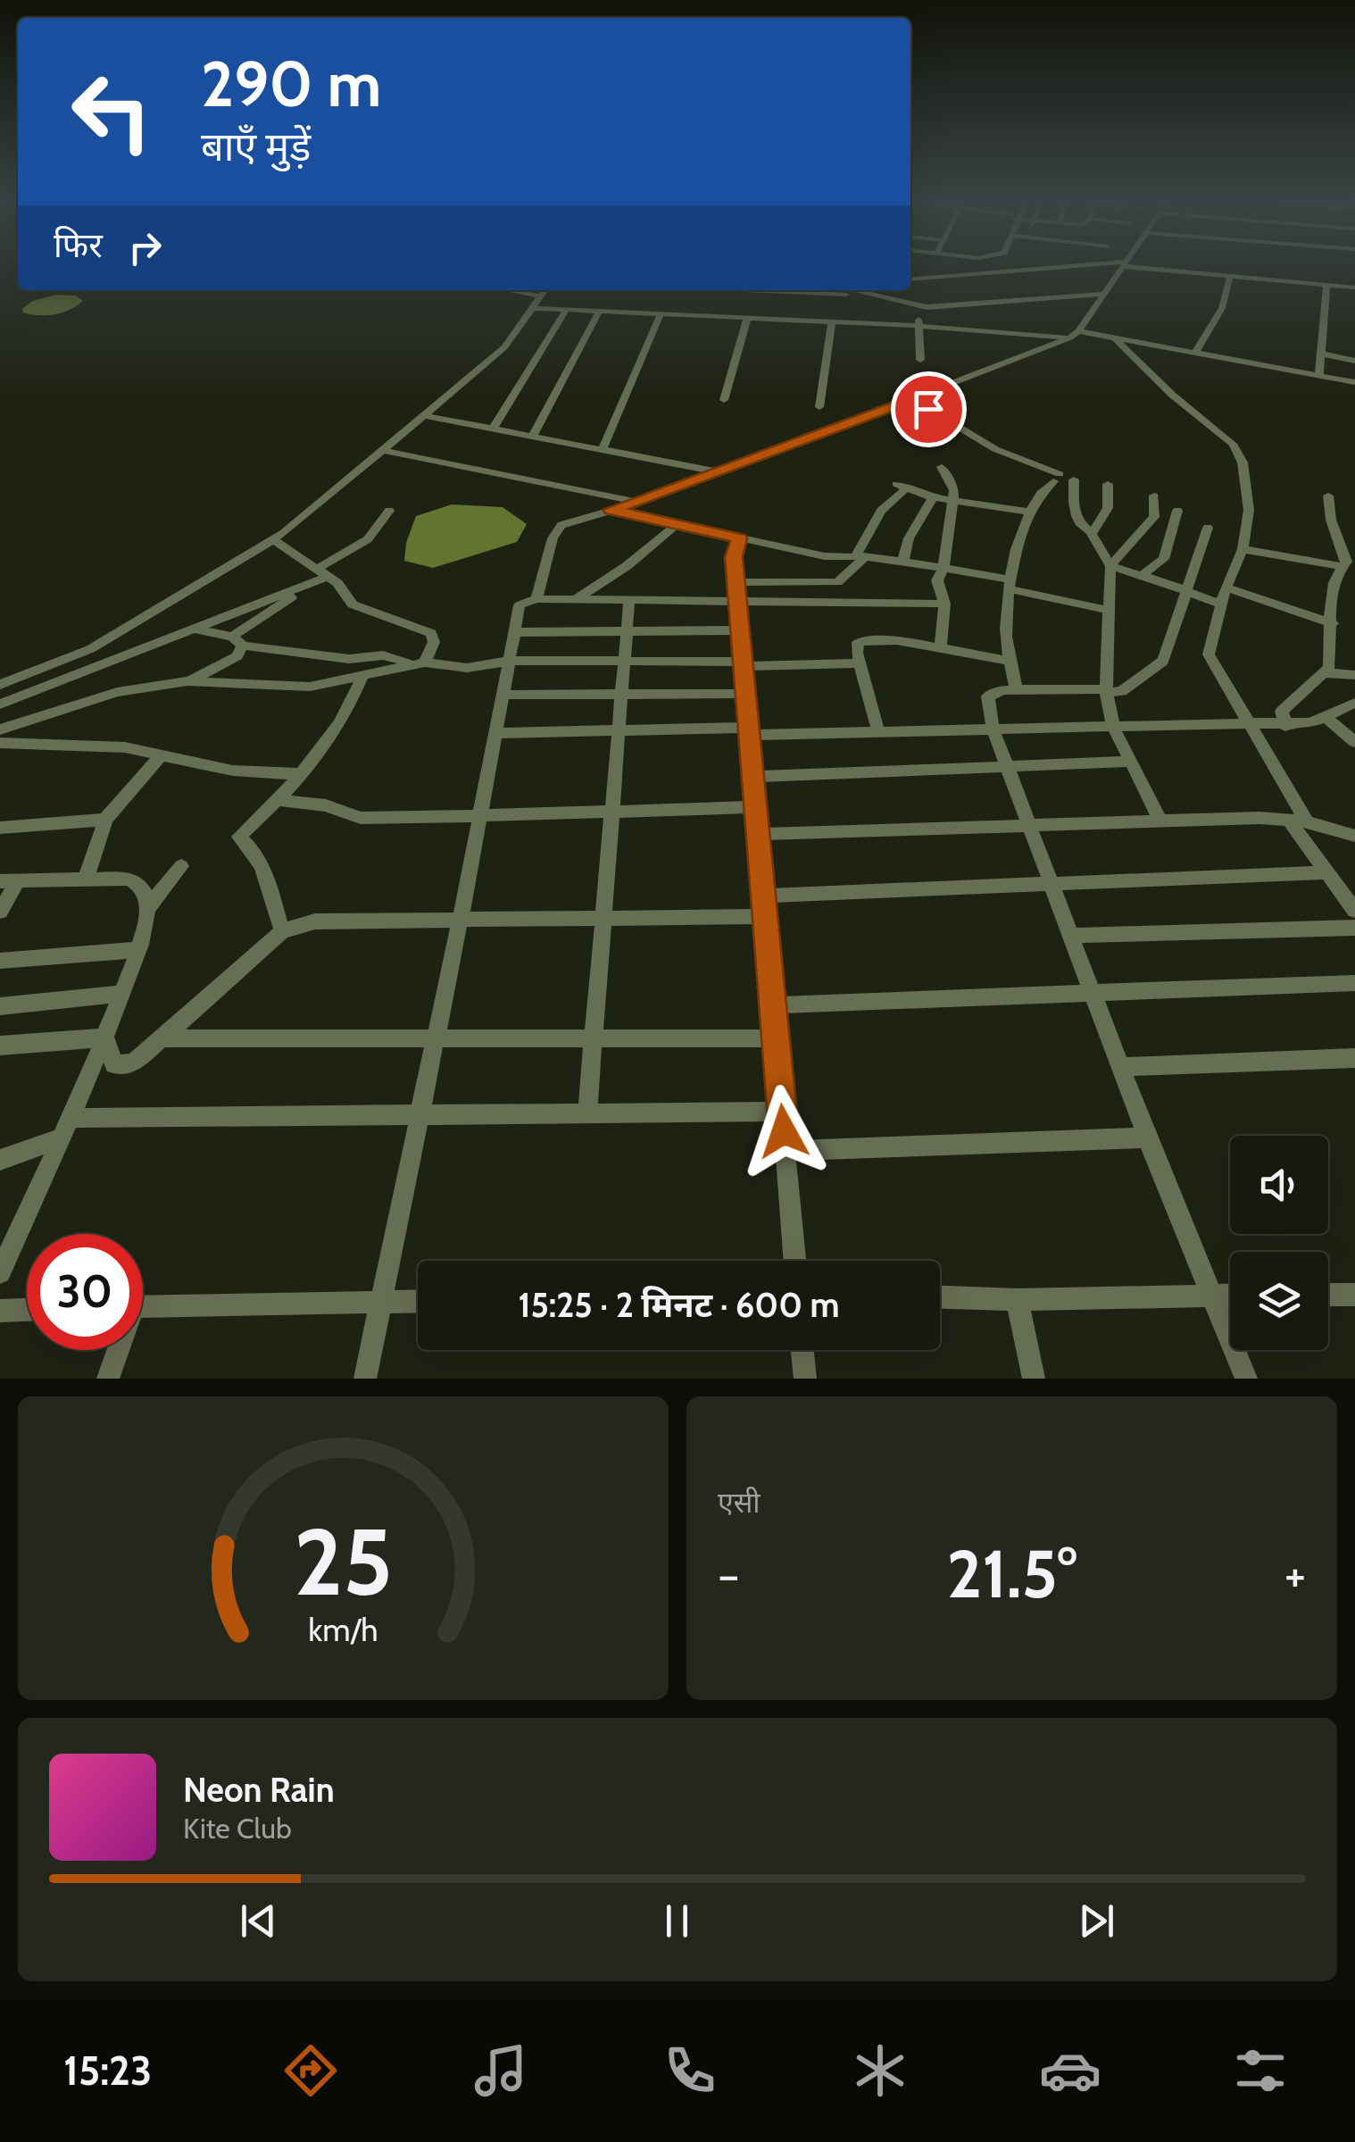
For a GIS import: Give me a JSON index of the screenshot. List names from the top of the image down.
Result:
{
  "page": {
    "turn": ["290 m", "बाएँ मुड़ें"],
    "then": "फिर",
    "limit": "30",
    "trip": "15:25 · 2 मिनट · 600 m",
    "tile": "एसी",
    "heat": ["−", "21.5°", "+"],
    "song": ["Neon Rain", "Kite Club"],
    "tabs": "15:23",
    "gauge": ["25", "km/h"]
  }
}
